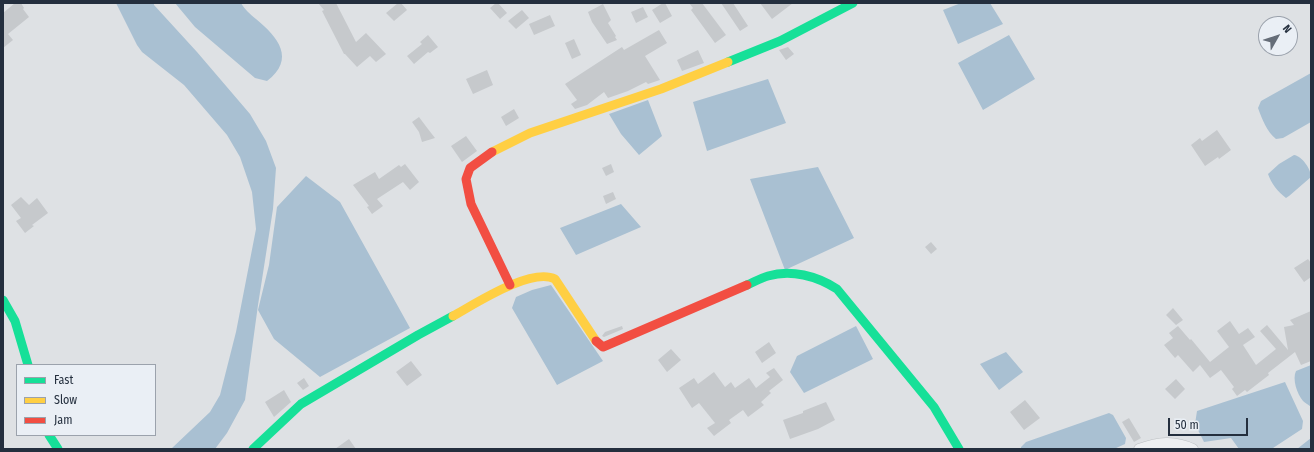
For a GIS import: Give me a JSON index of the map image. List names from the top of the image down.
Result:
{
  "legend": ["Fast", "Slow", "Jam"],
  "scale_bar": "50 m",
  "north": "top right"
}
